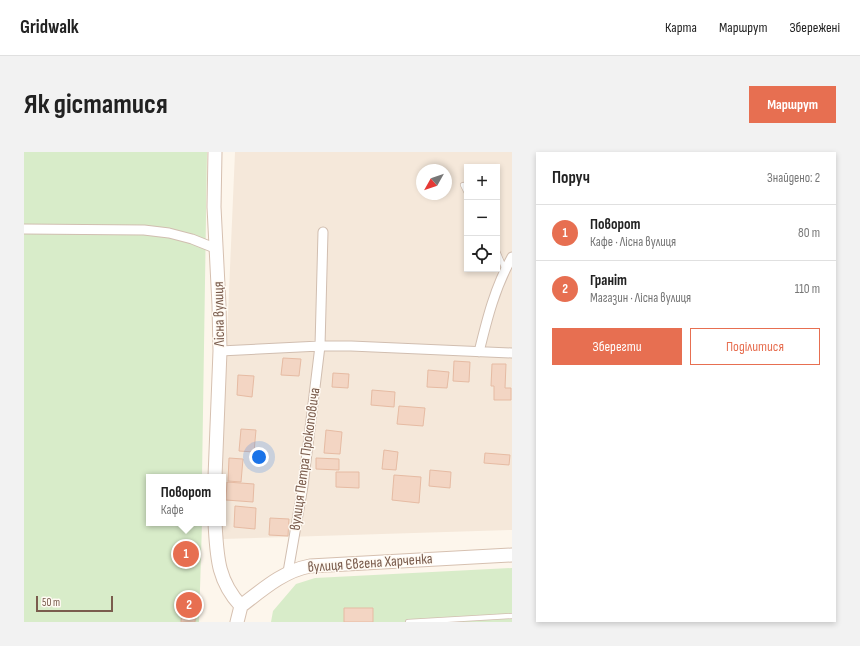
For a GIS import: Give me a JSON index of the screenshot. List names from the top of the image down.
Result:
{
  "streets": {
    "street": ["Лісна вулиця", "вулиця Петра Прокоповича", "вулиця Євгена Харченка"]
  },
  "crossings": [
    ["вулиця Петра Прокоповича", "вулиця Євгена Харченка"]
  ],
  "scale_bar": "50 m",
  "north": "bottom left",
  "page": {
    "header": "Gridwalk",
    "nav": ["Карта", "Маршрут", "Збережені"],
    "buttons": [
      "Маршрут",
      ["Зберегти", "Поділитися"]
    ],
    "title": "Як дістатися",
    "heading": ["Поруч", "Знайдено: 2"],
    "map_buttons": ["+", "−"],
    "list": [
      {
        "mark": "1",
        "name": "Поворот",
        "note": "Кафе · Лісна вулиця",
        "value": "80 m"
      },
      {
        "mark": "2",
        "name": "Граніт",
        "note": "Магазин · Лісна вулиця",
        "value": "110 m"
      }
    ],
    "popup": ["Поворот", "Кафе"],
    "pins": ["1", "2"],
    "scale": "50 m"
  }
}
